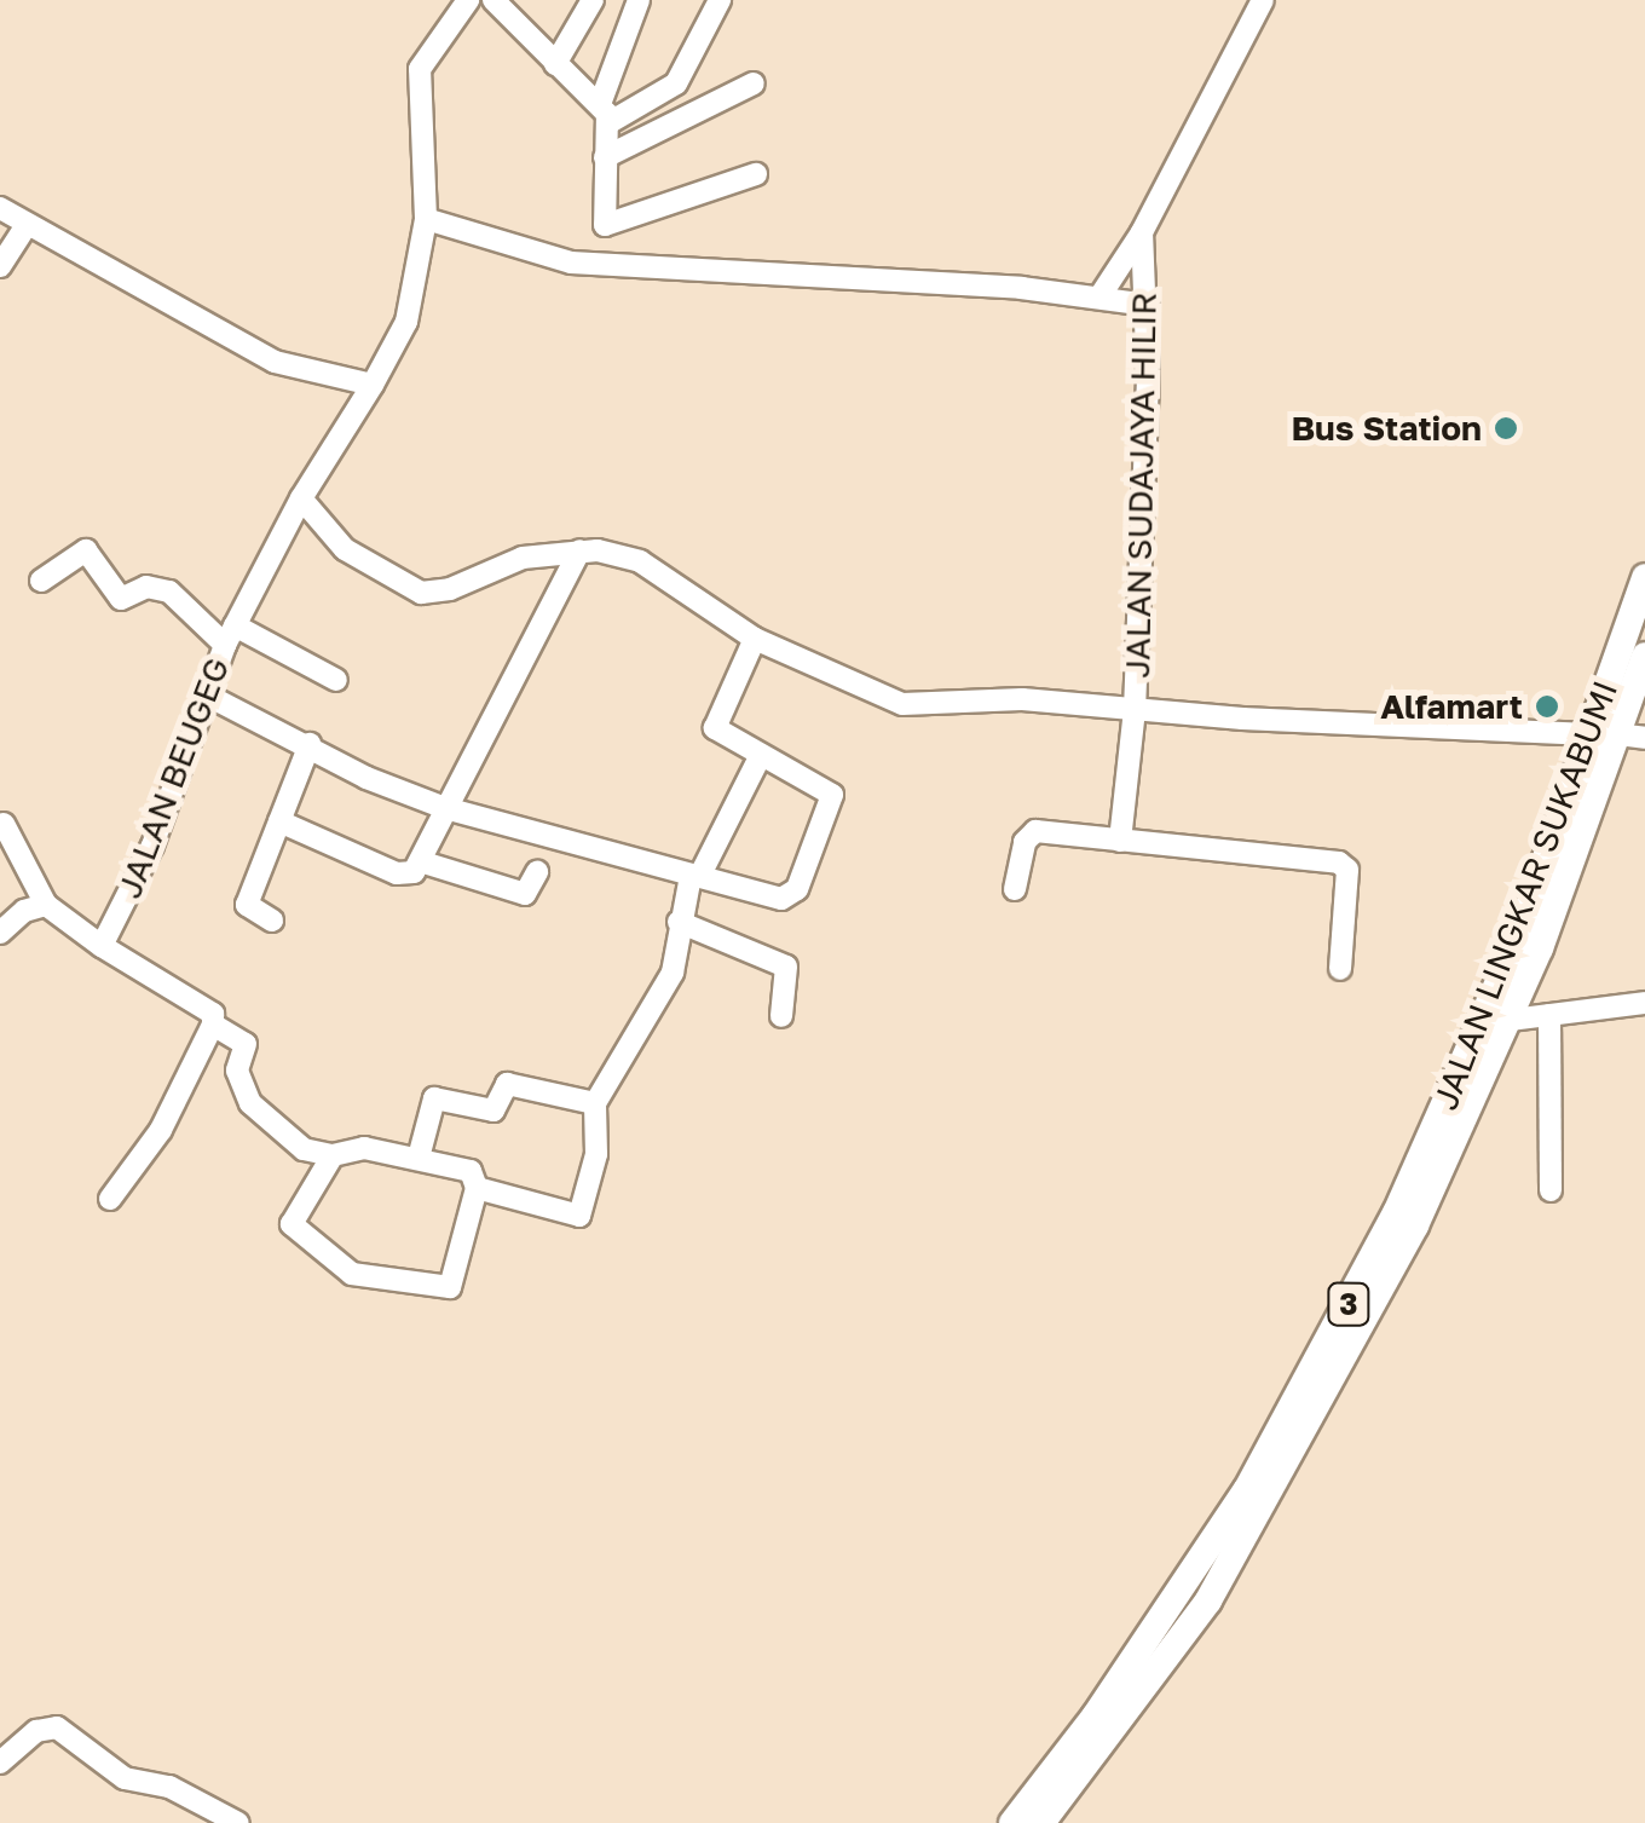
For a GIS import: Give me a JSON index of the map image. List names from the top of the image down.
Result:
{
  "streets": {
    "main road": ["JALAN LINGKAR SUKABUMI", "3"],
    "street": ["JALAN SUDAJAYA HILIR", "JALAN BEUGEG"]
  },
  "places": ["Bus Station", "Alfamart"]
}
